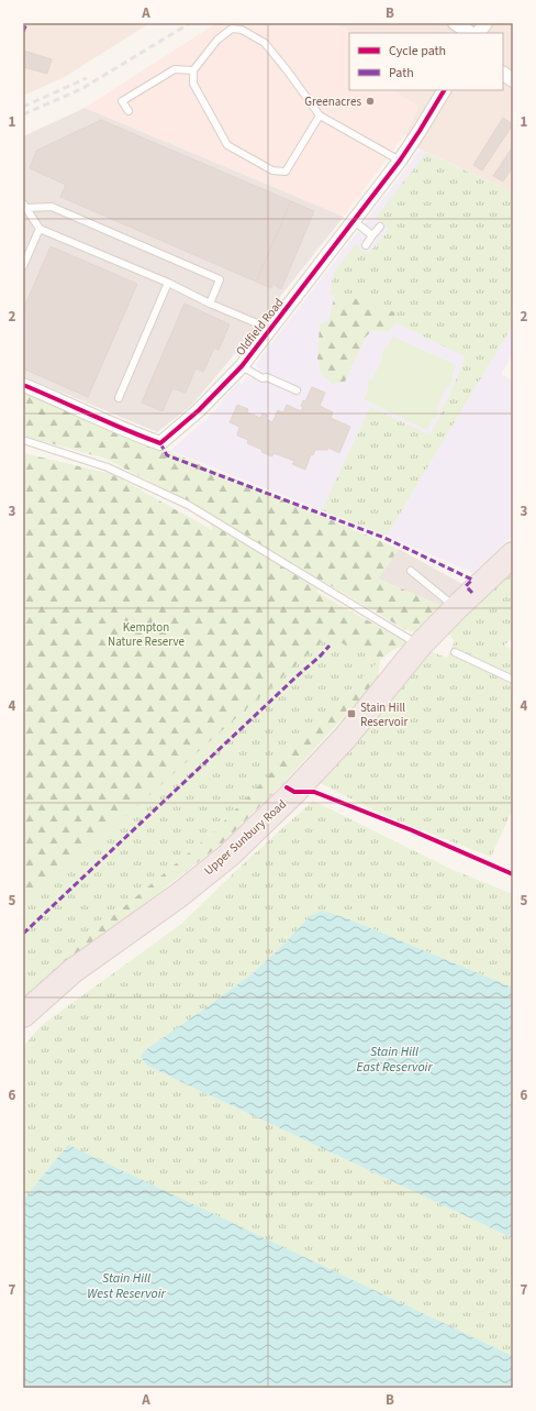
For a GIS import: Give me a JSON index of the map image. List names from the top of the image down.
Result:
{
  "streets": {
    "highway": ["Upper Sunbury Road"],
    "street": ["Oldfield Road"]
  },
  "water": ["Stain Hill East Reservoir", "Stain Hill West Reservoir"],
  "parks": ["Kempton Nature Reserve"],
  "places": {
    "other": ["Greenacres"],
    "transit": ["Stain Hill Reservoir"]
  },
  "legend": ["Cycle path", "Path"],
  "grid": {
    "columns": ["A", "B"],
    "rows": [
      "1",
      "2",
      "3",
      "4",
      "5",
      "6",
      "7"
    ]
  }
}
